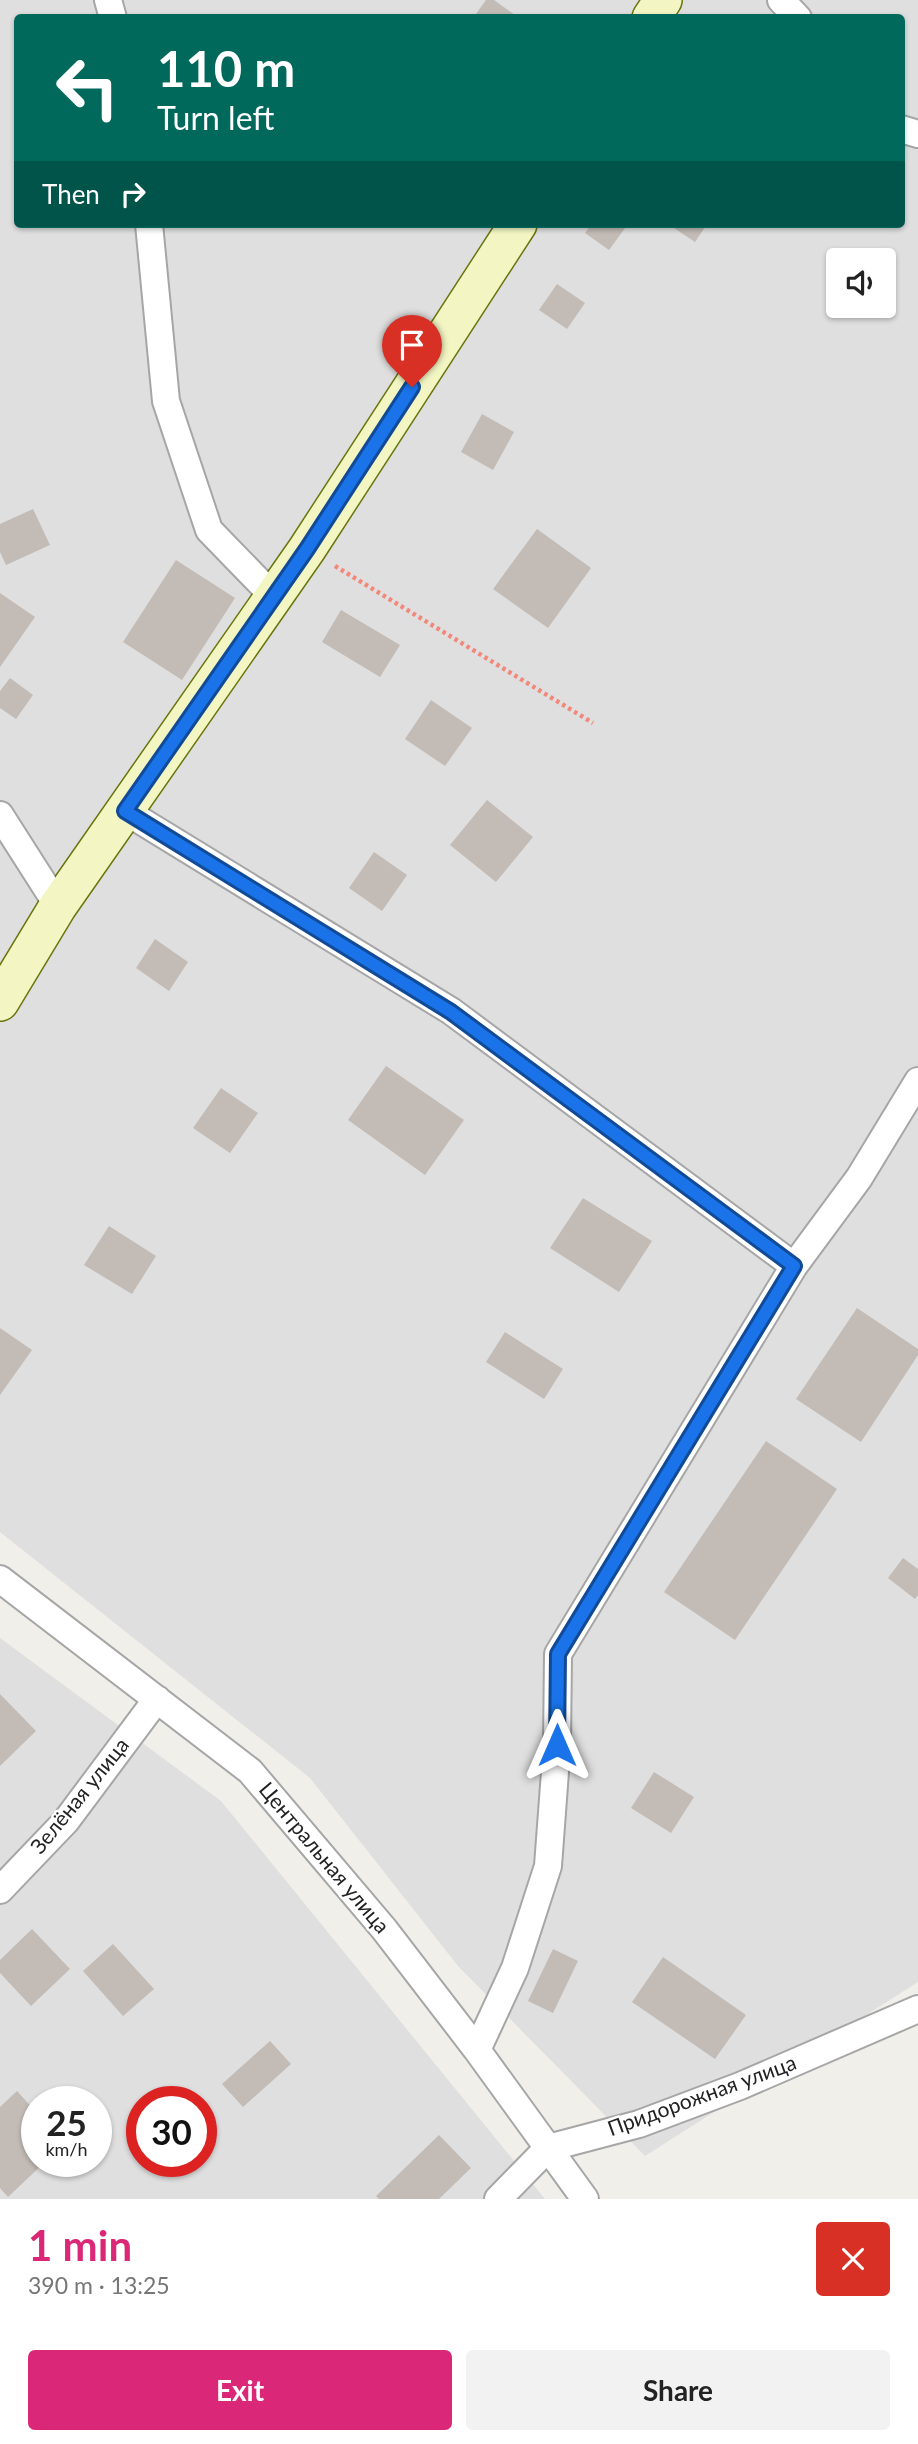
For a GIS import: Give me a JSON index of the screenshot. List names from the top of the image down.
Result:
{
  "streets": {
    "street": ["Зелёная улица", "Центральная улица", "Придорожная улица"]
  },
  "crossings": [
    ["Зелёная улица", "Центральная улица"],
    ["Центральная улица", "Придорожная улица"]
  ],
  "page": {
    "turn": ["110 m", "Turn left"],
    "then": "Then",
    "speed": "25 km/h",
    "limit": "30",
    "heading": ["1 min", "390 m · 13:25"],
    "buttons": ["Exit", "Share"]
  }
}
